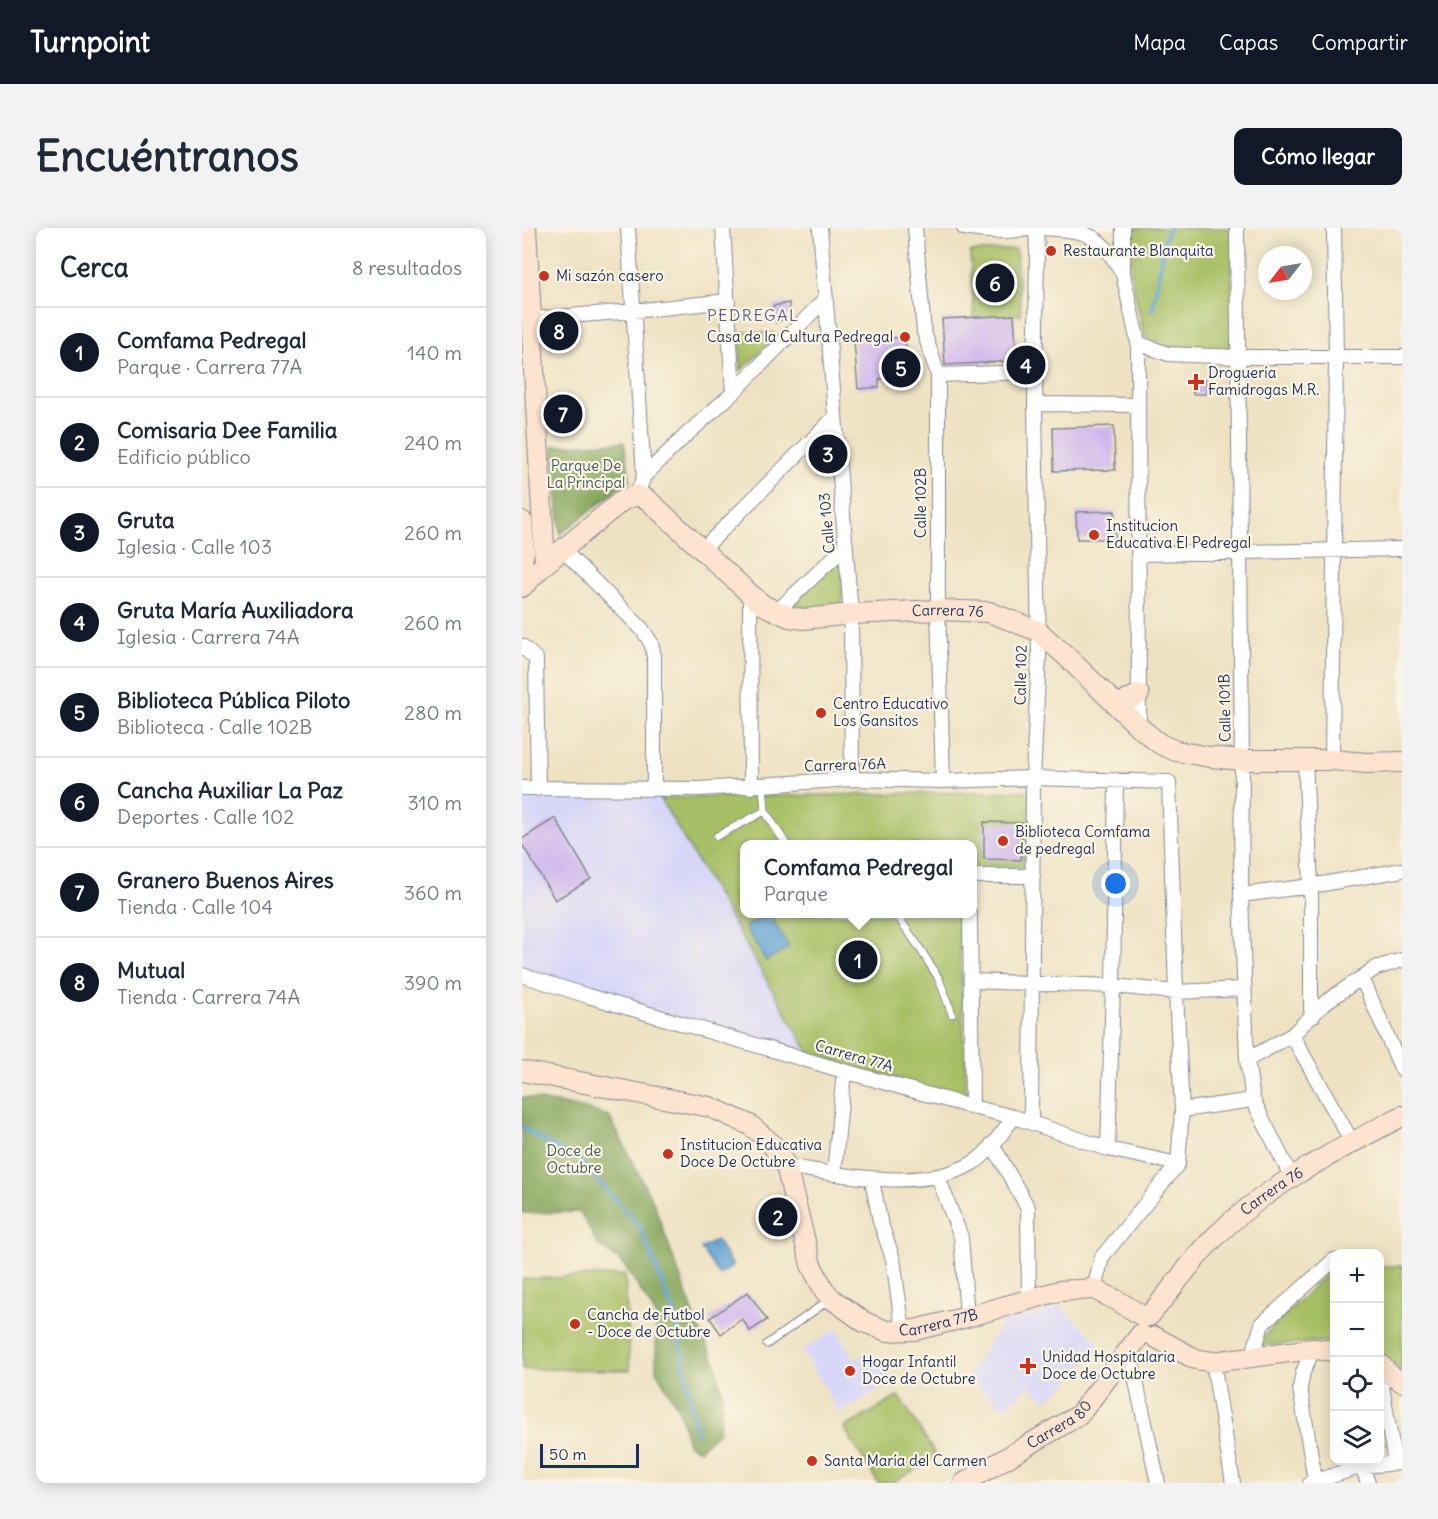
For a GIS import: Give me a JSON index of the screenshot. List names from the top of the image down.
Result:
{
  "streets": {
    "street": [
      "Calle 102B",
      "Calle 103",
      "Carrera 76",
      "Calle 102",
      "Calle 101B",
      "Carrera 76A",
      "Carrera 77A",
      "Carrera 77B",
      "Carrera 80"
    ]
  },
  "crossings": [
    ["Calle 102B", "Carrera 76"],
    ["Calle 102B", "Carrera 76A"],
    ["Calle 103", "Carrera 76"],
    ["Calle 103", "Carrera 76A"],
    ["Carrera 76", "Calle 102"],
    ["Carrera 76", "Calle 101B"],
    ["Carrera 76", "Carrera 77B"],
    ["Carrera 76", "Carrera 80"],
    ["Calle 102", "Carrera 76A"],
    ["Calle 102", "Carrera 77A"],
    ["Carrera 77B", "Carrera 80"]
  ],
  "districts": ["PEDREGAL"],
  "parks": ["Parque De La Principal", "Doce de Octubre"],
  "places": {
    "other": [
      "Restaurante Blanquita",
      "Mi sazón casero",
      "Casa de la Cultura Pedregal",
      "Institucion Educativa El Pedregal",
      "Centro Educativo Los Gansitos",
      "Biblioteca Comfama de pedregal",
      "Institucion Educativa Doce De Octubre",
      "Cancha de Futbol - Doce de Octubre",
      "Hogar Infantil Doce de Octubre",
      "Santa María del Carmen"
    ],
    "health": ["Droguería Famidrogas M.R.", "Unidad Hospitalaria Doce de Octubre"]
  },
  "scale_bar": "50 m",
  "north": "bottom left",
  "page": {
    "header": "Turnpoint",
    "nav": ["Mapa", "Capas", "Compartir"],
    "buttons": "Cómo llegar",
    "title": "Encuéntranos",
    "heading": ["Cerca", "8 resultados"],
    "pins": [
      "6",
      "8",
      "4",
      "5",
      "7",
      "3",
      "1",
      "2"
    ],
    "list": [
      {
        "mark": "1",
        "name": "Comfama Pedregal",
        "note": "Parque · Carrera 77A",
        "value": "140 m"
      },
      {
        "mark": "2",
        "name": "Comisaria Dee Familia",
        "note": "Edificio público",
        "value": "240 m"
      },
      {
        "mark": "3",
        "name": "Gruta",
        "note": "Iglesia · Calle 103",
        "value": "260 m"
      },
      {
        "mark": "4",
        "name": "Gruta María Auxiliadora",
        "note": "Iglesia · Carrera 74A",
        "value": "260 m"
      },
      {
        "mark": "5",
        "name": "Biblioteca Pública Piloto",
        "note": "Biblioteca · Calle 102B",
        "value": "280 m"
      },
      {
        "mark": "6",
        "name": "Cancha Auxiliar La Paz",
        "note": "Deportes · Calle 102",
        "value": "310 m"
      },
      {
        "mark": "7",
        "name": "Granero Buenos Aires",
        "note": "Tienda · Calle 104",
        "value": "360 m"
      },
      {
        "mark": "8",
        "name": "Mutual",
        "note": "Tienda · Carrera 74A",
        "value": "390 m"
      }
    ],
    "popup": ["Comfama Pedregal", "Parque"],
    "map_buttons": ["+", "−"],
    "scale": "50 m"
  }
}
